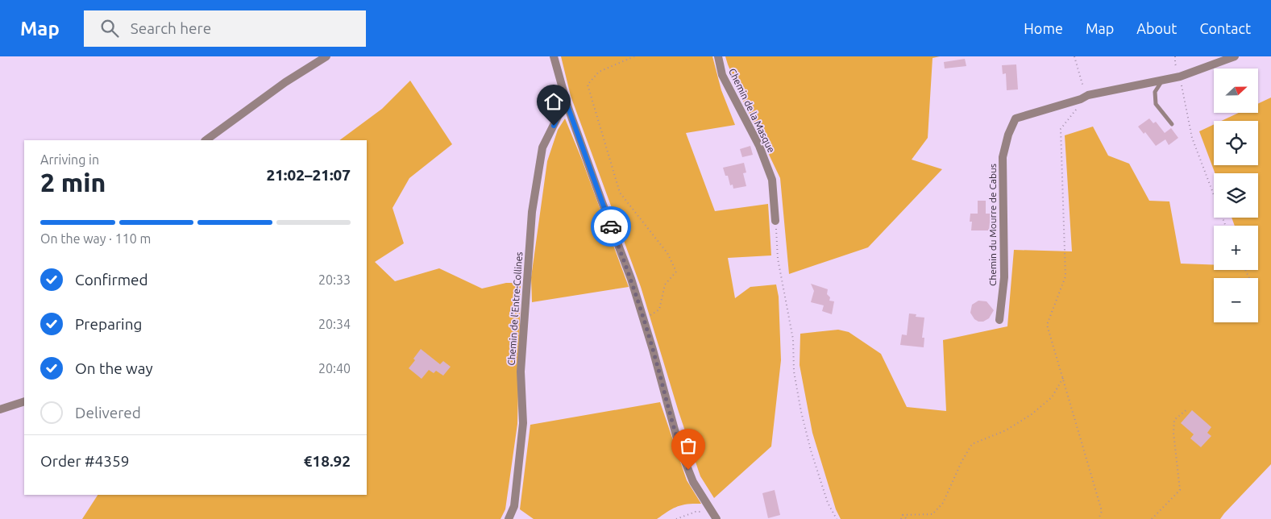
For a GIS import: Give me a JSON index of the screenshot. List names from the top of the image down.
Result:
{
  "streets": {
    "street": ["Chemin de la Masque", "Chemin du Mourre de Cabus", "Chemin de l'Entre-Collines"]
  },
  "north": "right",
  "page": {
    "header": "Map",
    "search": "Search here",
    "nav": [
      "Home",
      "Map",
      "About",
      "Contact"
    ],
    "map_buttons": ["+", "−"],
    "heading": ["2 min", "Arriving in", "21:02–21:07"],
    "panel": ["Order #4359", "€18.92"],
    "bar": "On the way · 110 m",
    "list": [
      ["Confirmed", "20:33"],
      ["Preparing", "20:34"],
      ["On the way", "20:40"],
      "Delivered"
    ]
  }
}
